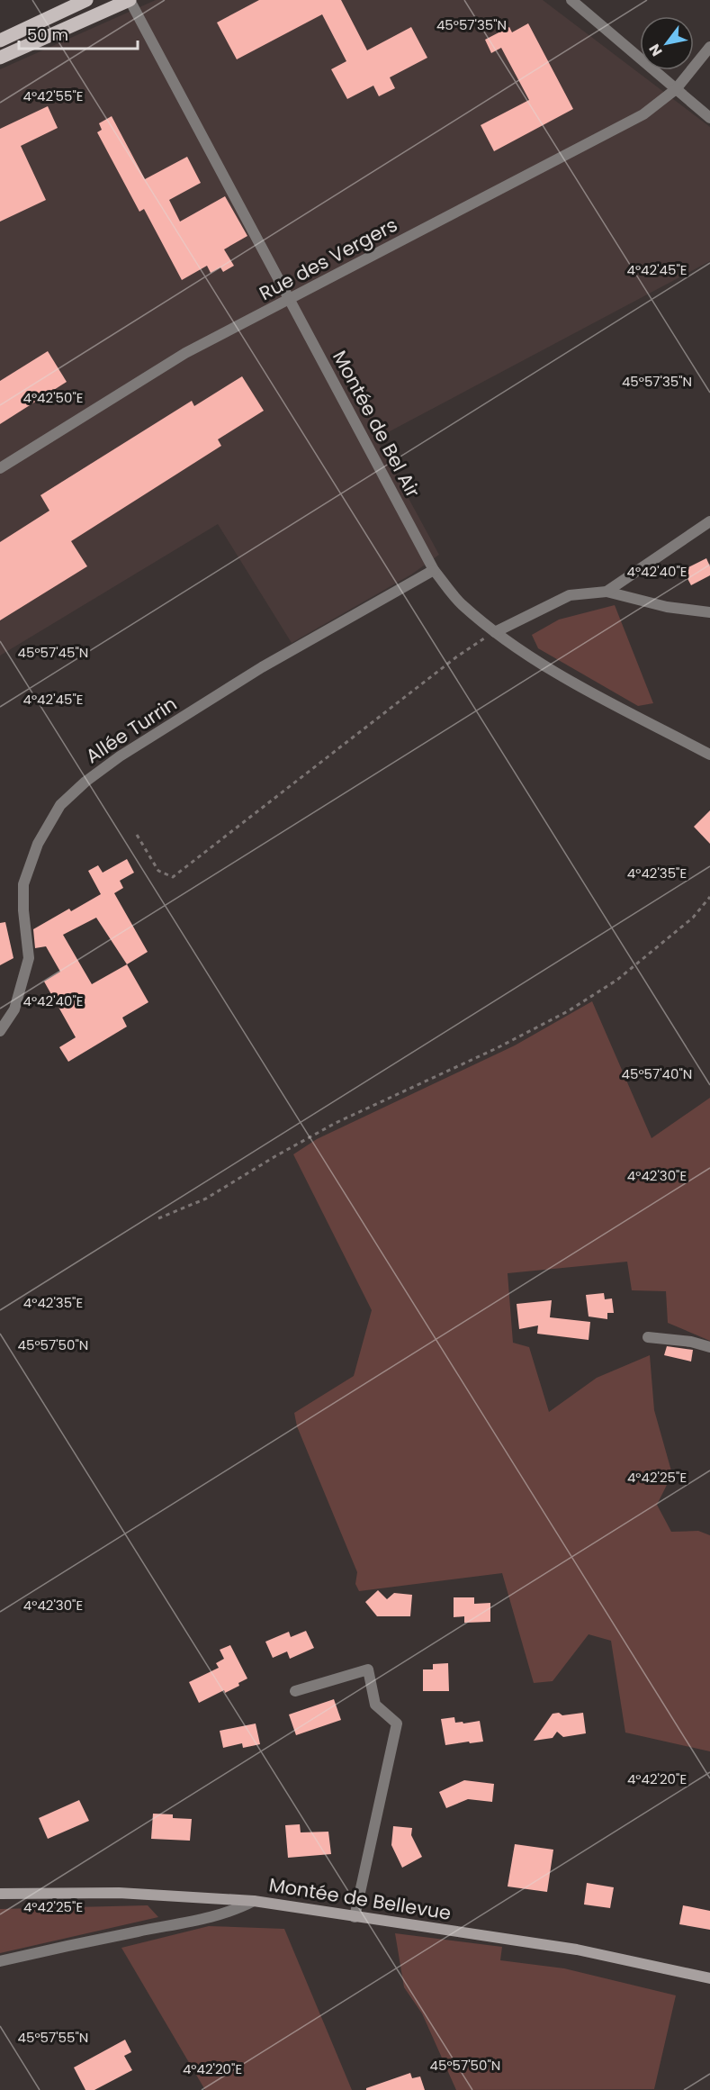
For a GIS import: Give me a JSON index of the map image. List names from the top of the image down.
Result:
{
  "streets": {
    "main road": ["Montée de Bellevue"],
    "street": ["Rue des Vergers", "Montée de Bel Air", "Allée Turrin"]
  },
  "crossings": [
    ["Rue des Vergers", "Montée de Bel Air"],
    ["Montée de Bel Air", "Allée Turrin"]
  ],
  "scale_bar": "50 m",
  "north": "bottom left",
  "coordinates": [
    "45°57'35\"N",
    "4°42'55\"E",
    "4°42'45\"E",
    "4°42'50\"E",
    "4°42'40\"E",
    "45°57'45\"N",
    "4°42'35\"E",
    "45°57'40\"N",
    "4°42'30\"E",
    "45°57'50\"N",
    "4°42'25\"E",
    "4°42'20\"E",
    "45°57'55\"N"
  ]
}
